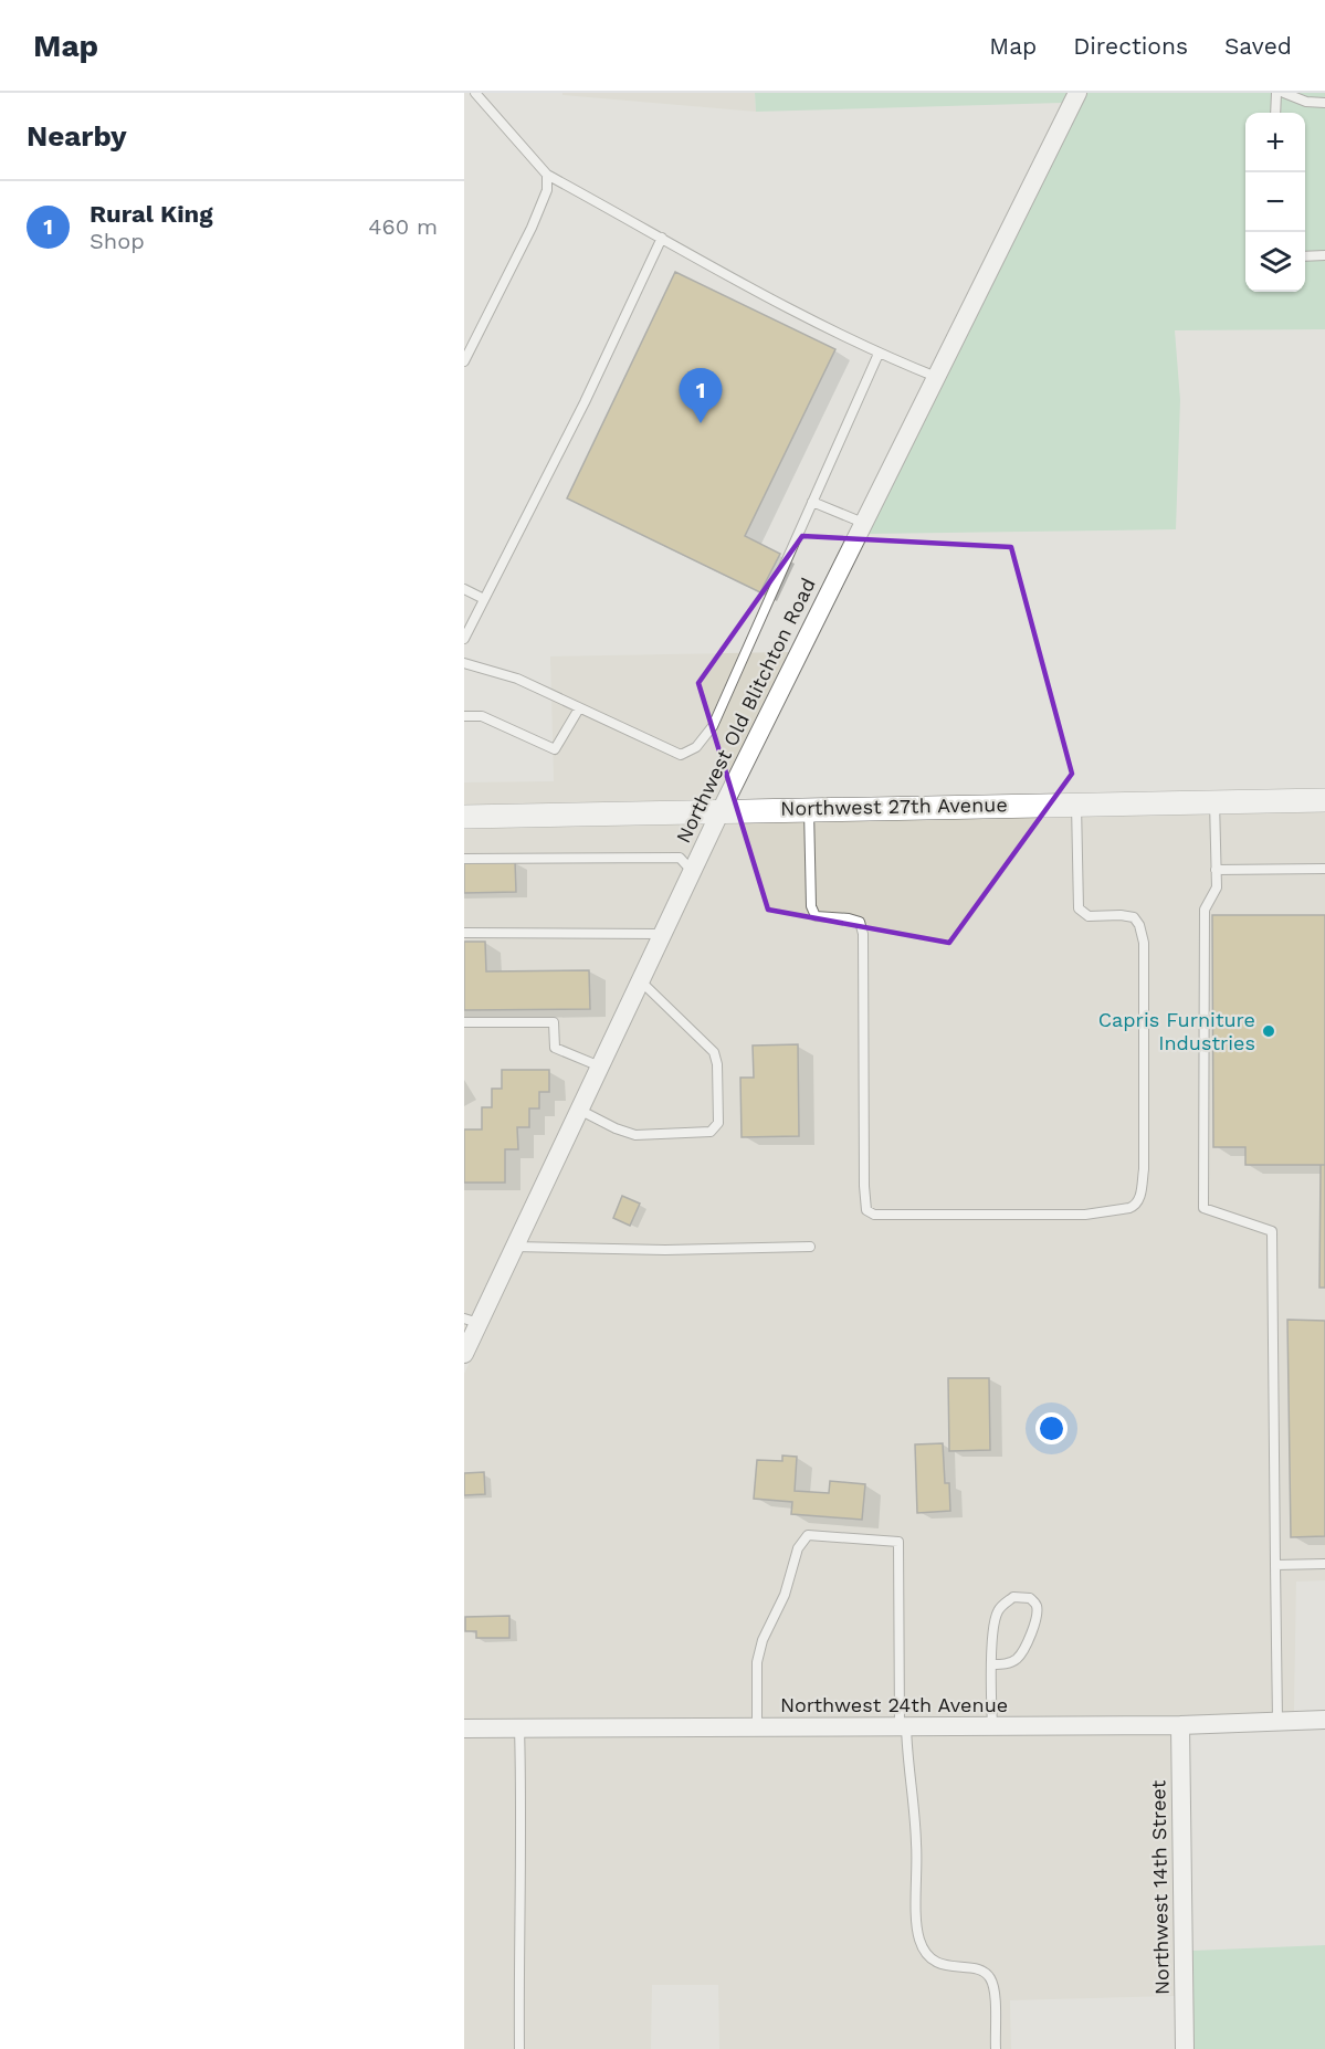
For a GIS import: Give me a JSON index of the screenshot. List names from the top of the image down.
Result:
{
  "streets": {
    "street": [
      "Northwest Old Blitchton Road",
      "Northwest 27th Avenue",
      "Northwest 24th Avenue",
      "Northwest 14th Street"
    ]
  },
  "crossings": [
    ["Northwest Old Blitchton Road", "Northwest 27th Avenue"],
    ["Northwest 24th Avenue", "Northwest 14th Street"]
  ],
  "places": ["Capris Furniture Industries"],
  "page": {
    "header": "Map",
    "nav": ["Map", "Directions", "Saved"],
    "heading": "Nearby",
    "map_buttons": ["+", "−"],
    "list": [
      {
        "mark": "1",
        "name": "Rural King",
        "note": "Shop",
        "value": "460 m"
      }
    ],
    "pins": "1"
  }
}
